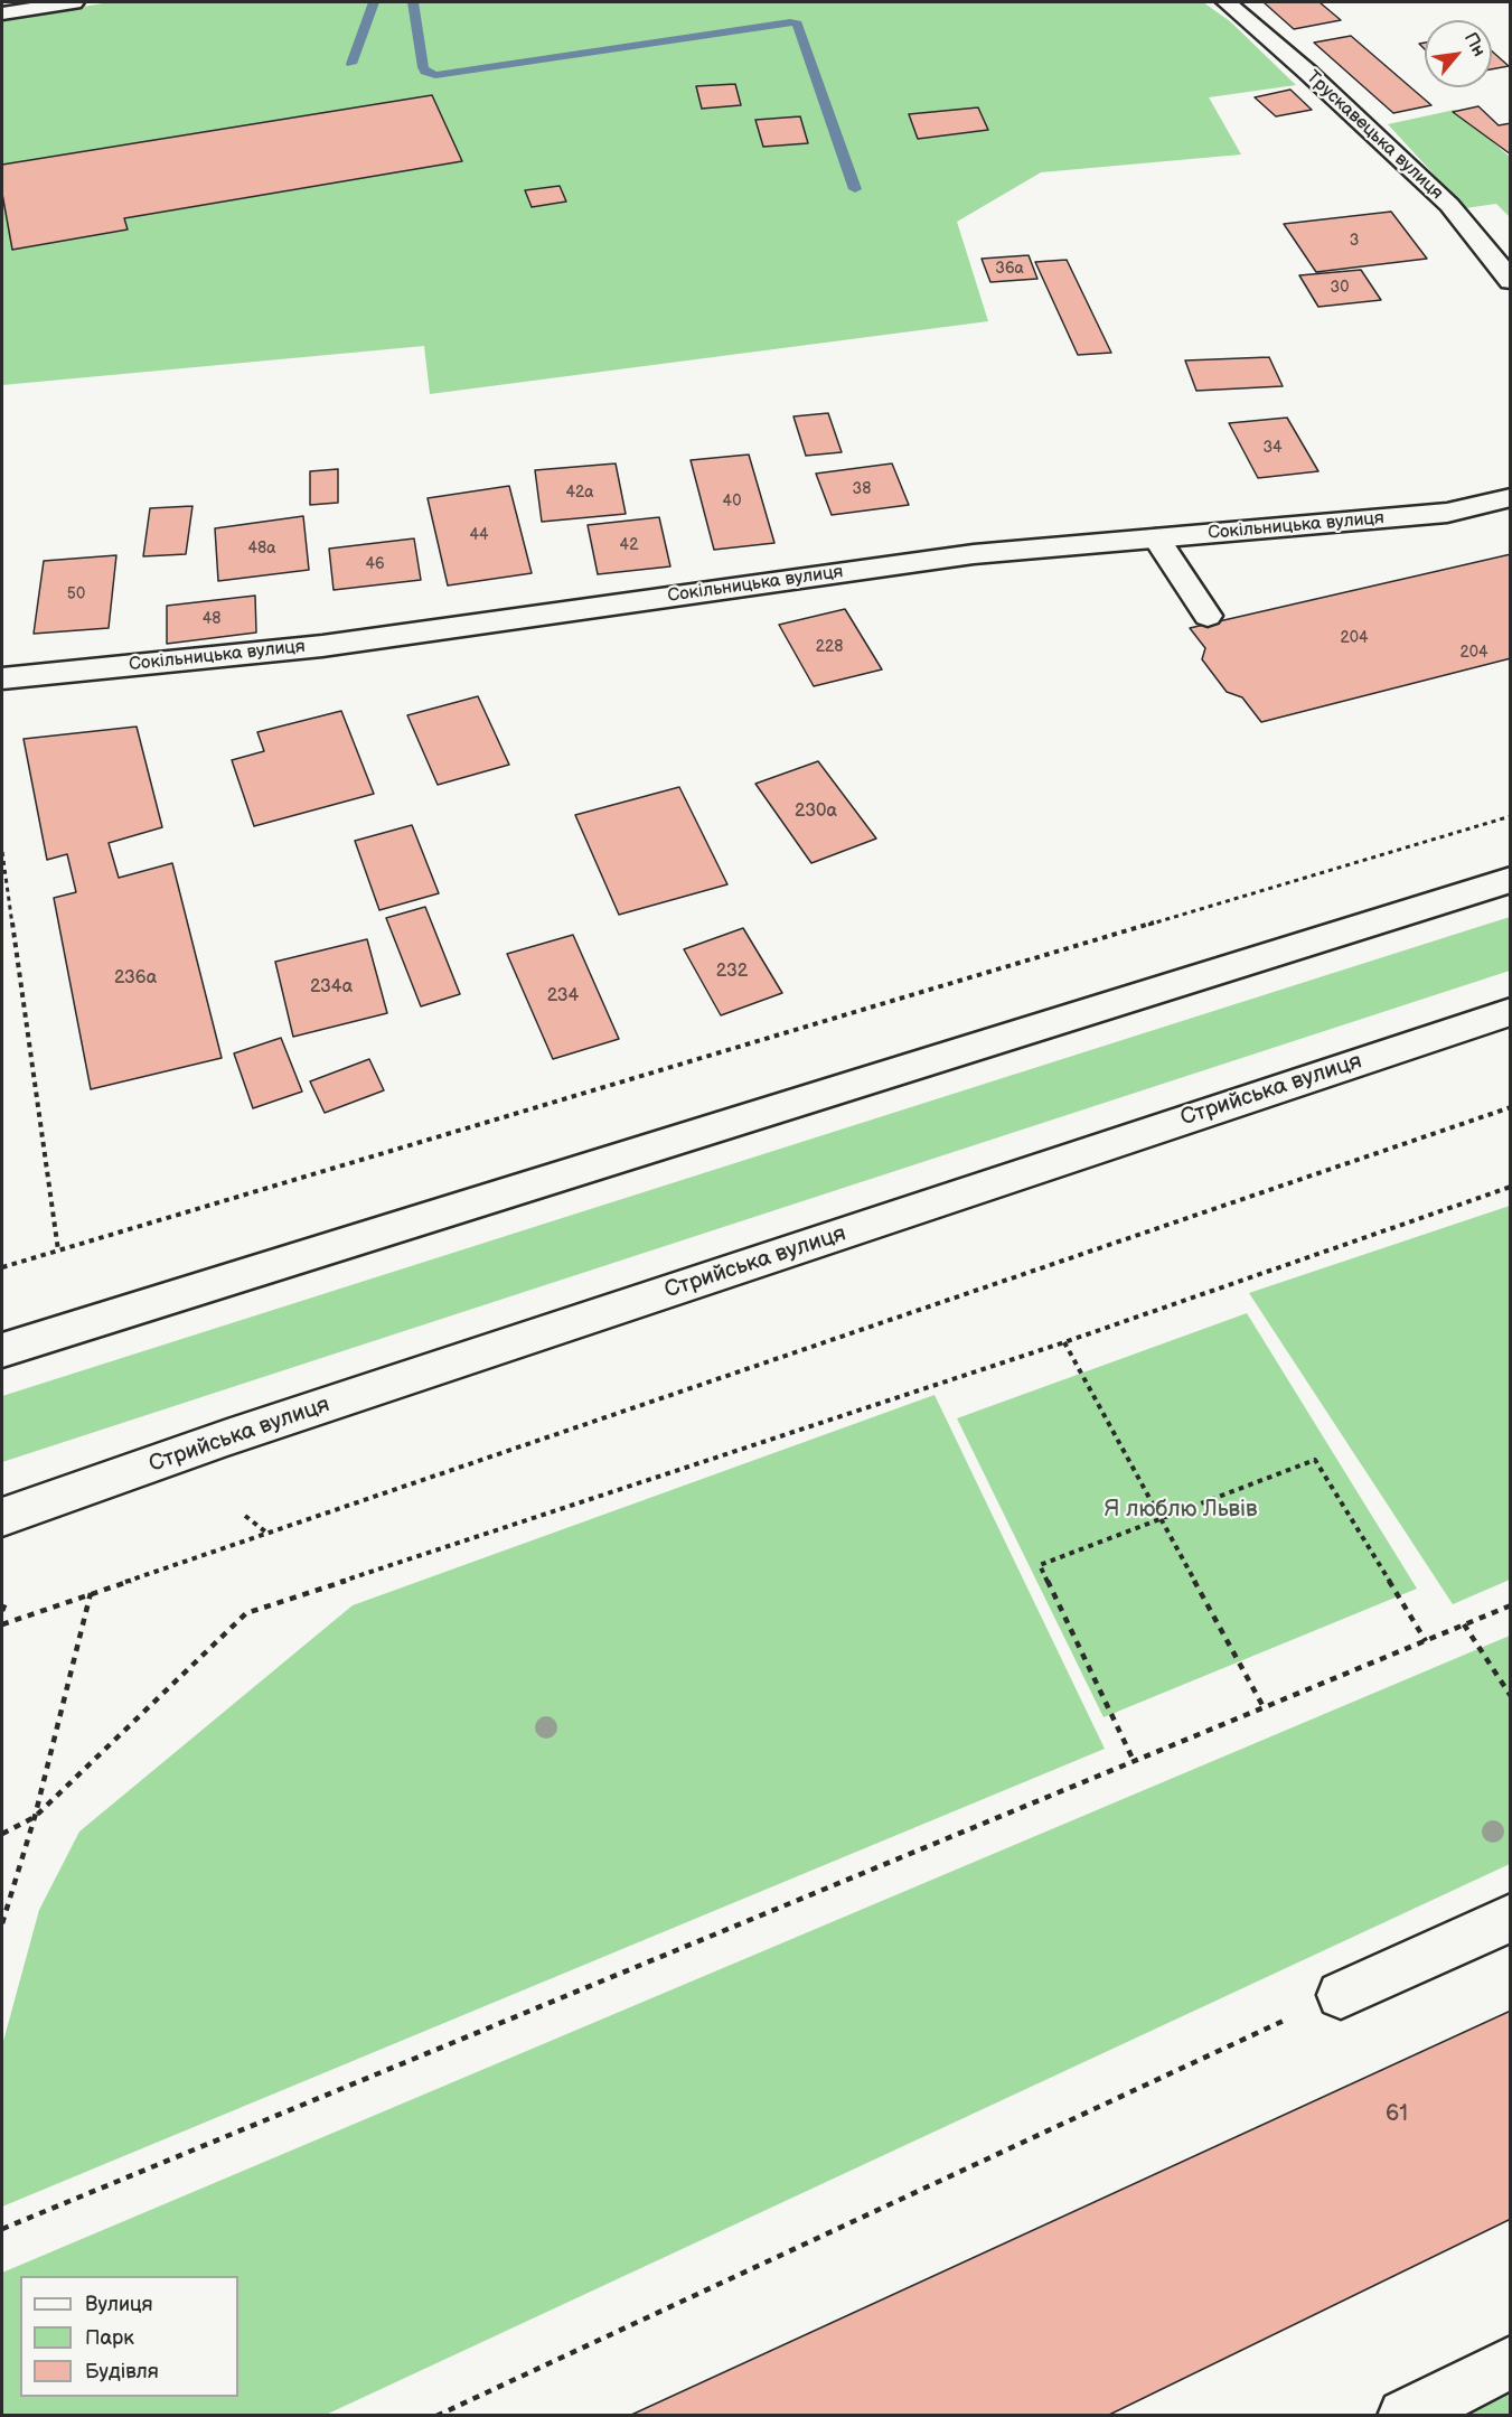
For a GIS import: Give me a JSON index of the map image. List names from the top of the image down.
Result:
{
  "streets": {
    "main road": ["Трускавецька вулиця", "Сокільницька вулиця", "Стрийська вулиця"]
  },
  "parks": ["Я люблю Львів"],
  "house_numbers": [
    "3",
    "36а",
    "30",
    "34",
    "38",
    "42а",
    "40",
    "44",
    "42",
    "48а",
    "46",
    "50",
    "48",
    "204",
    "228",
    "204",
    "230а",
    "232",
    "236а",
    "234а",
    "234",
    "61"
  ],
  "legend": ["Вулиця", "Парк", "Будівля"],
  "north": "top right"
}
